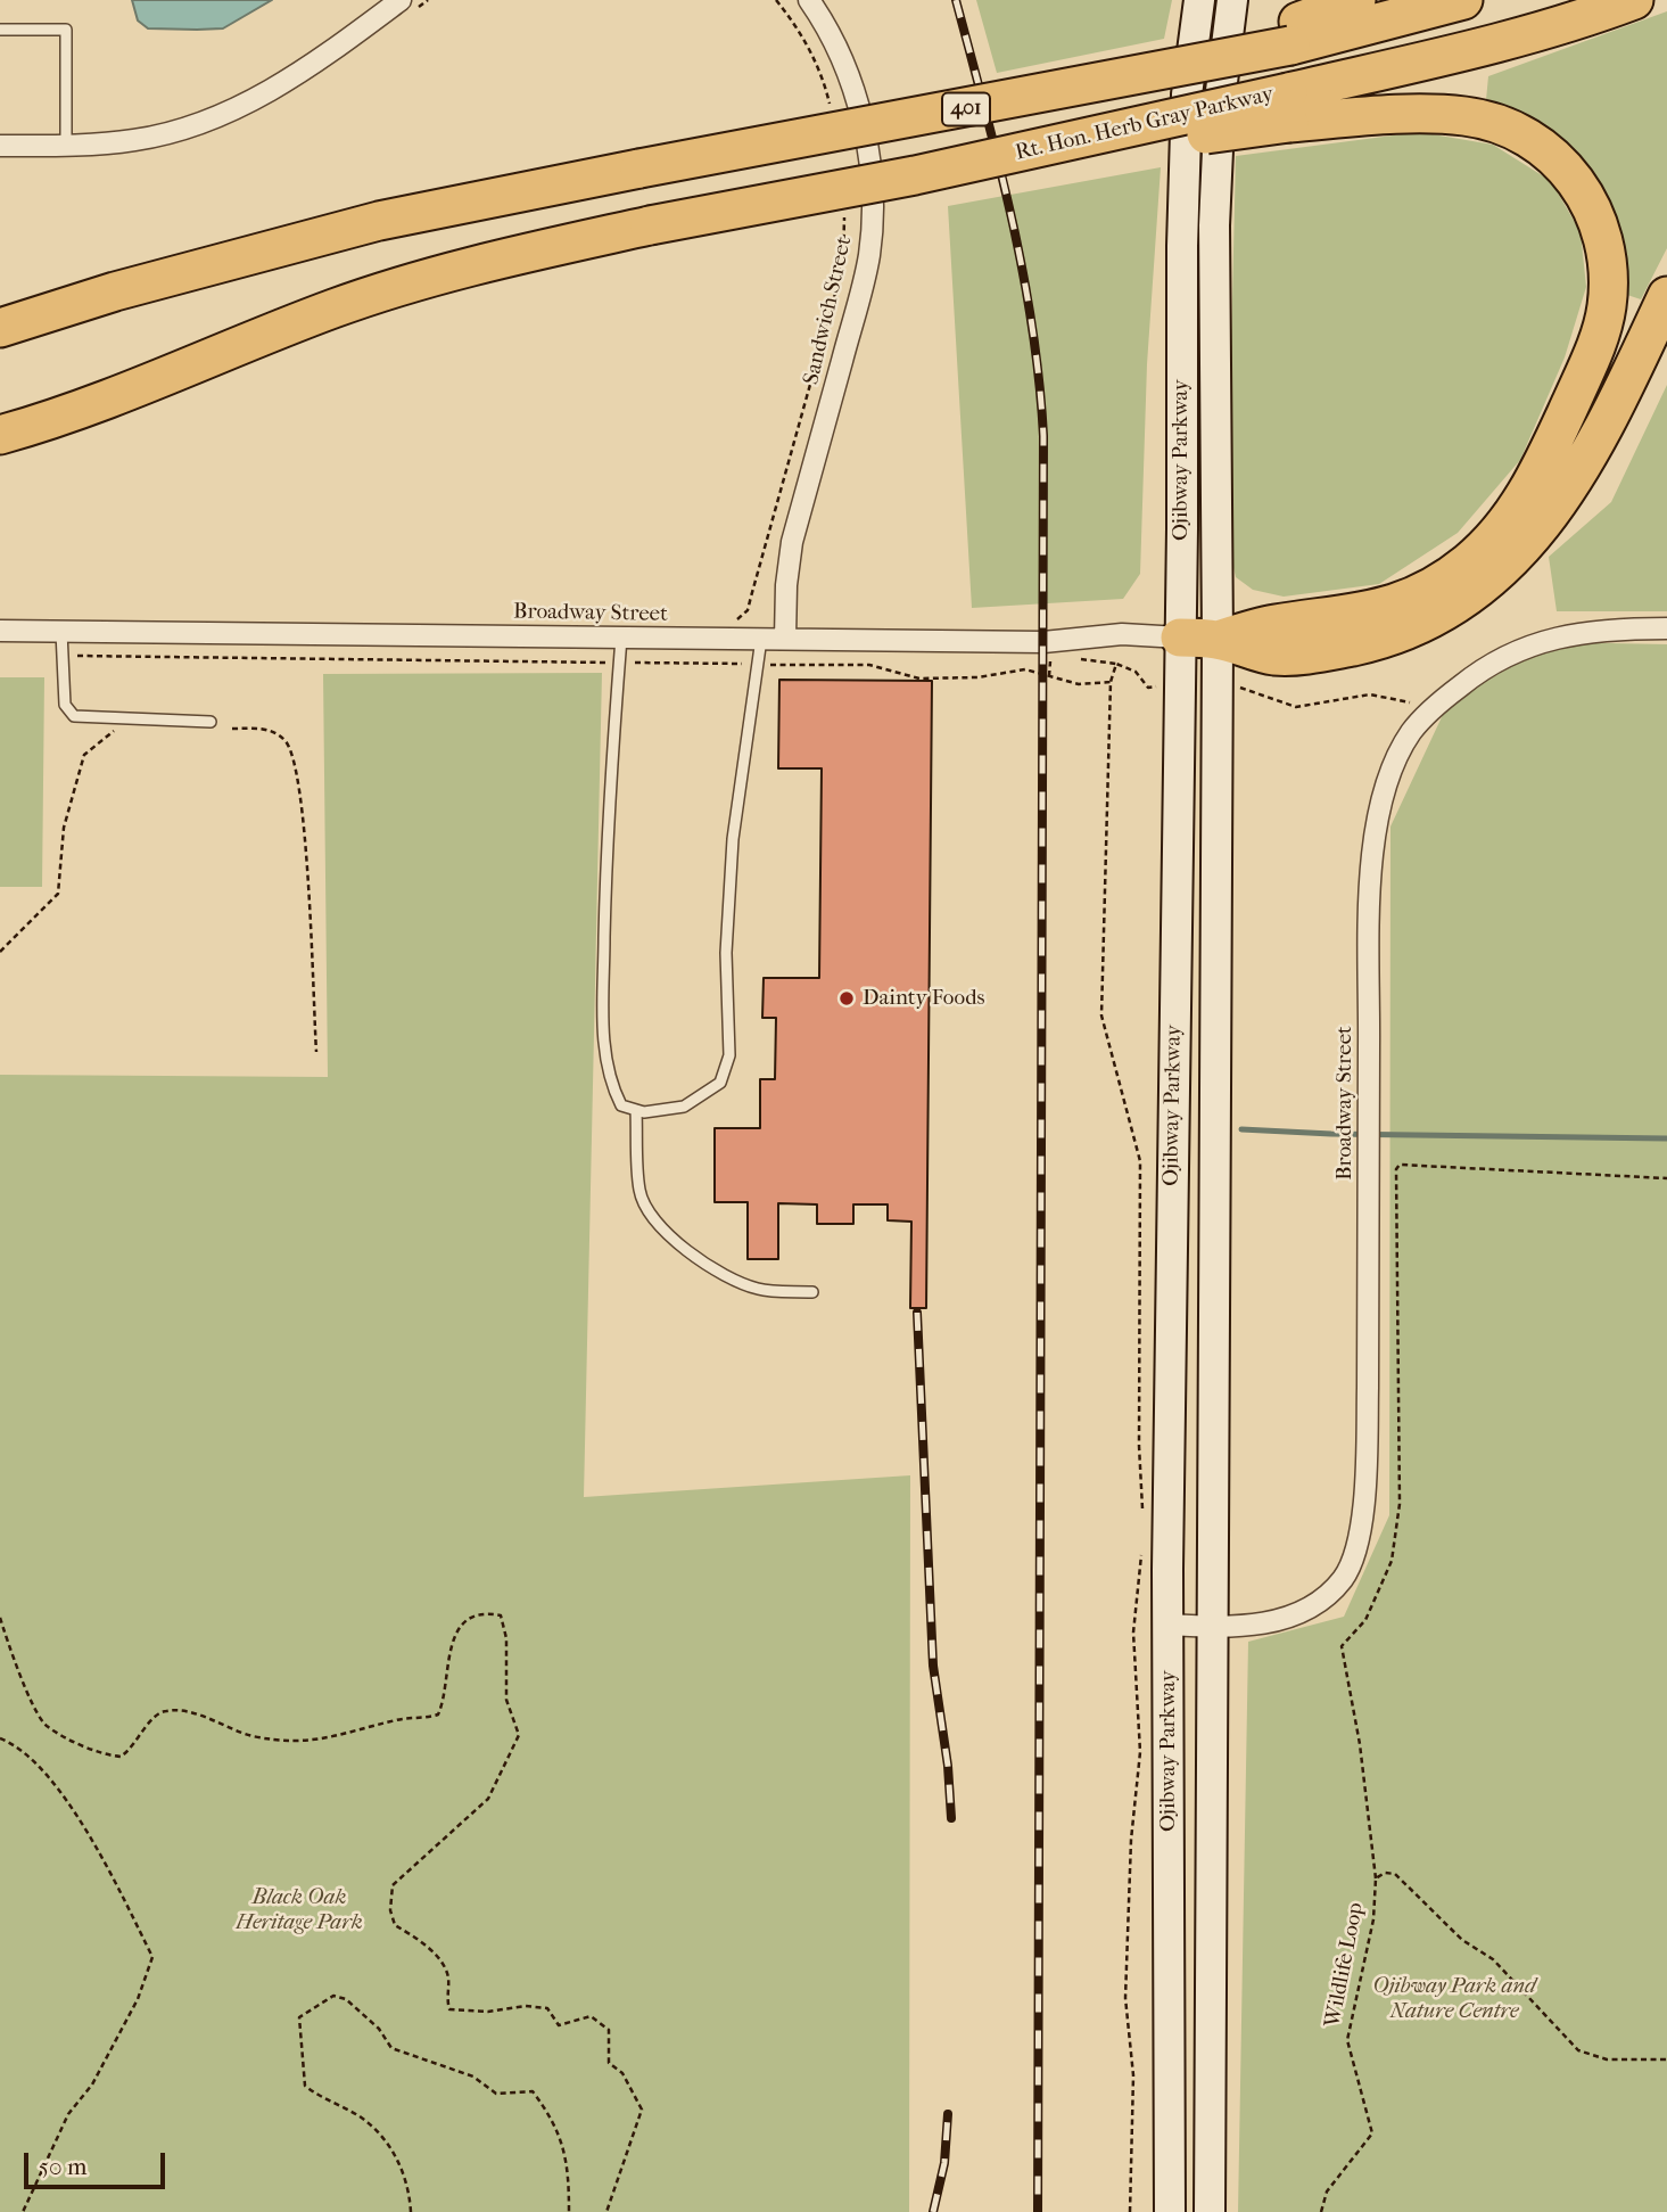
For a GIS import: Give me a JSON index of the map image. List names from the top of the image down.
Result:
{
  "streets": {
    "highway": ["401", "Rt. Hon. Herb Gray Parkway"],
    "main road": ["Ojibway Parkway"],
    "street": ["Sandwich Street", "Broadway Street"],
    "path": ["Wildlife Loop"]
  },
  "crossings": [
    ["Sandwich Street", "Broadway Street"],
    ["Ojibway Parkway", "Broadway Street"]
  ],
  "parks": ["Black Oak Heritage Park", "Ojibway Park and Nature Centre"],
  "places": ["Dainty Foods"],
  "scale_bar": "50 m"
}
